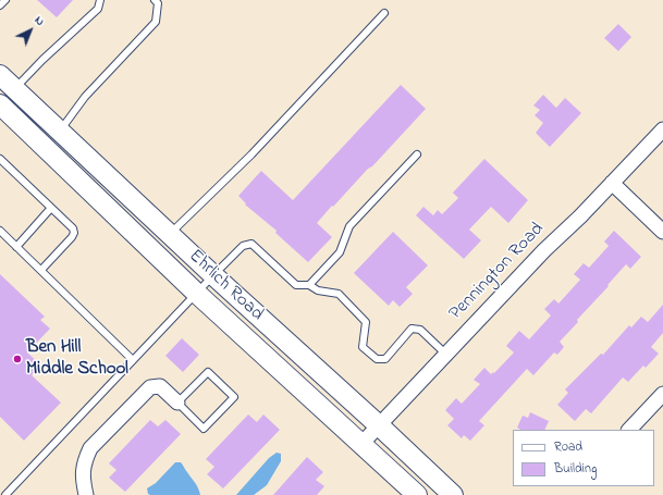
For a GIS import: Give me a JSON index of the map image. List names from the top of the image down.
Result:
{
  "streets": {
    "main road": ["Ehrlich Road"],
    "street": ["Pennington Road"]
  },
  "crossings": [
    ["Pennington Road", "Ehrlich Road"]
  ],
  "places": ["Ben Hill Middle School"],
  "legend": ["Road", "Building"],
  "north": "top right"
}
